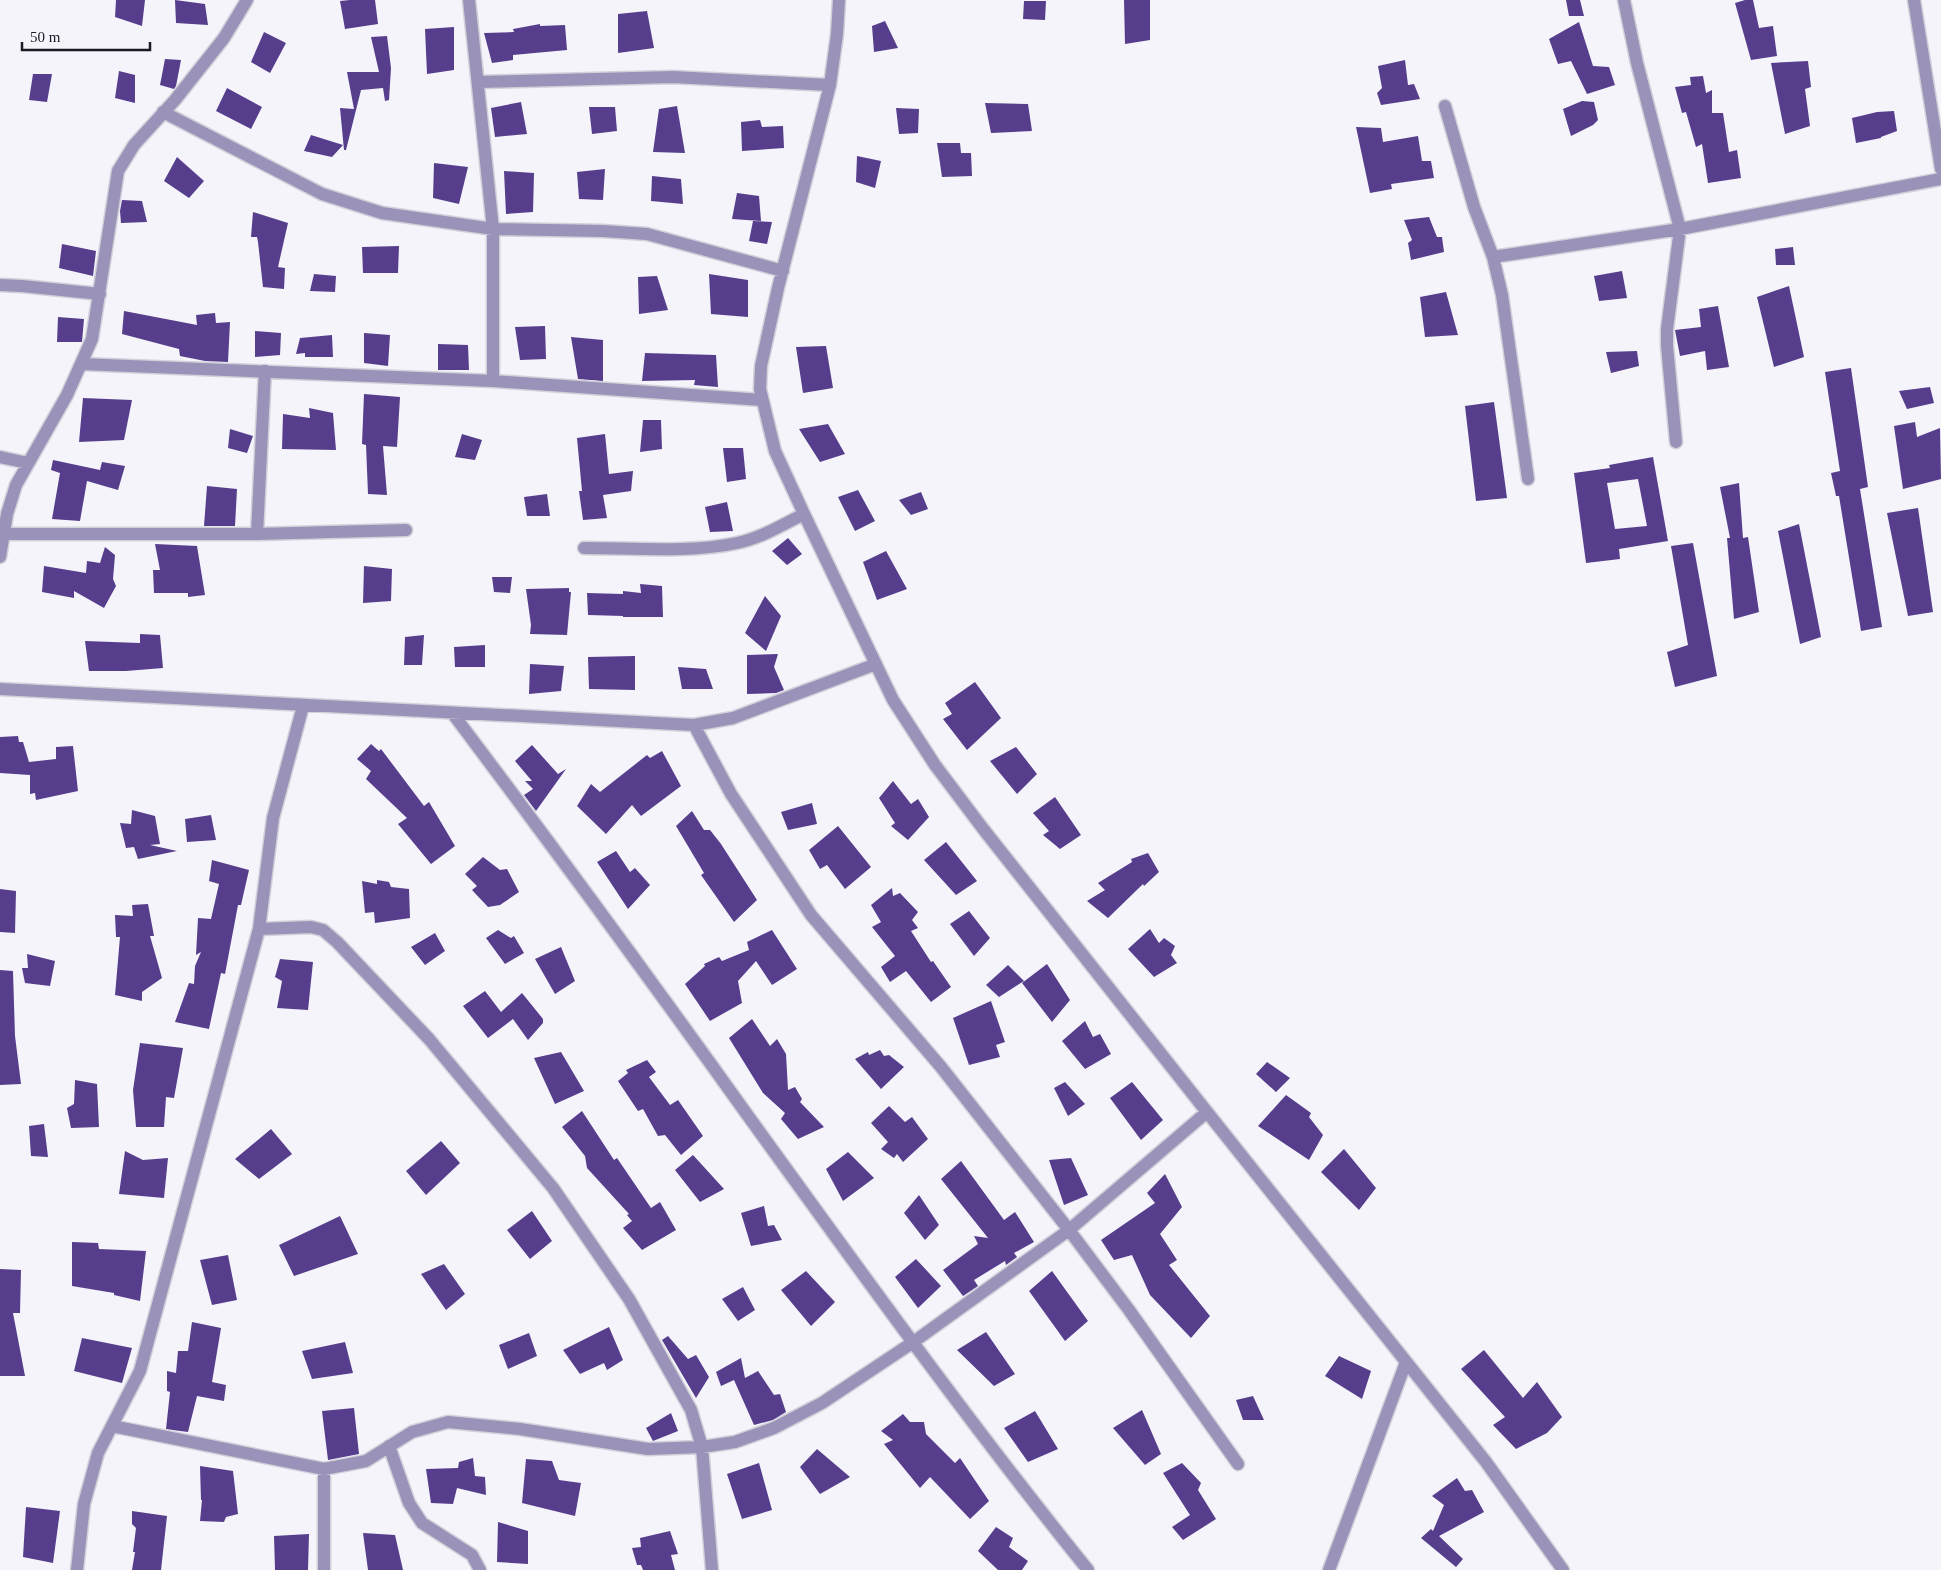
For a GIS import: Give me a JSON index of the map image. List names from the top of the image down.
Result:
{
  "scale_bar": "50 m"
}
